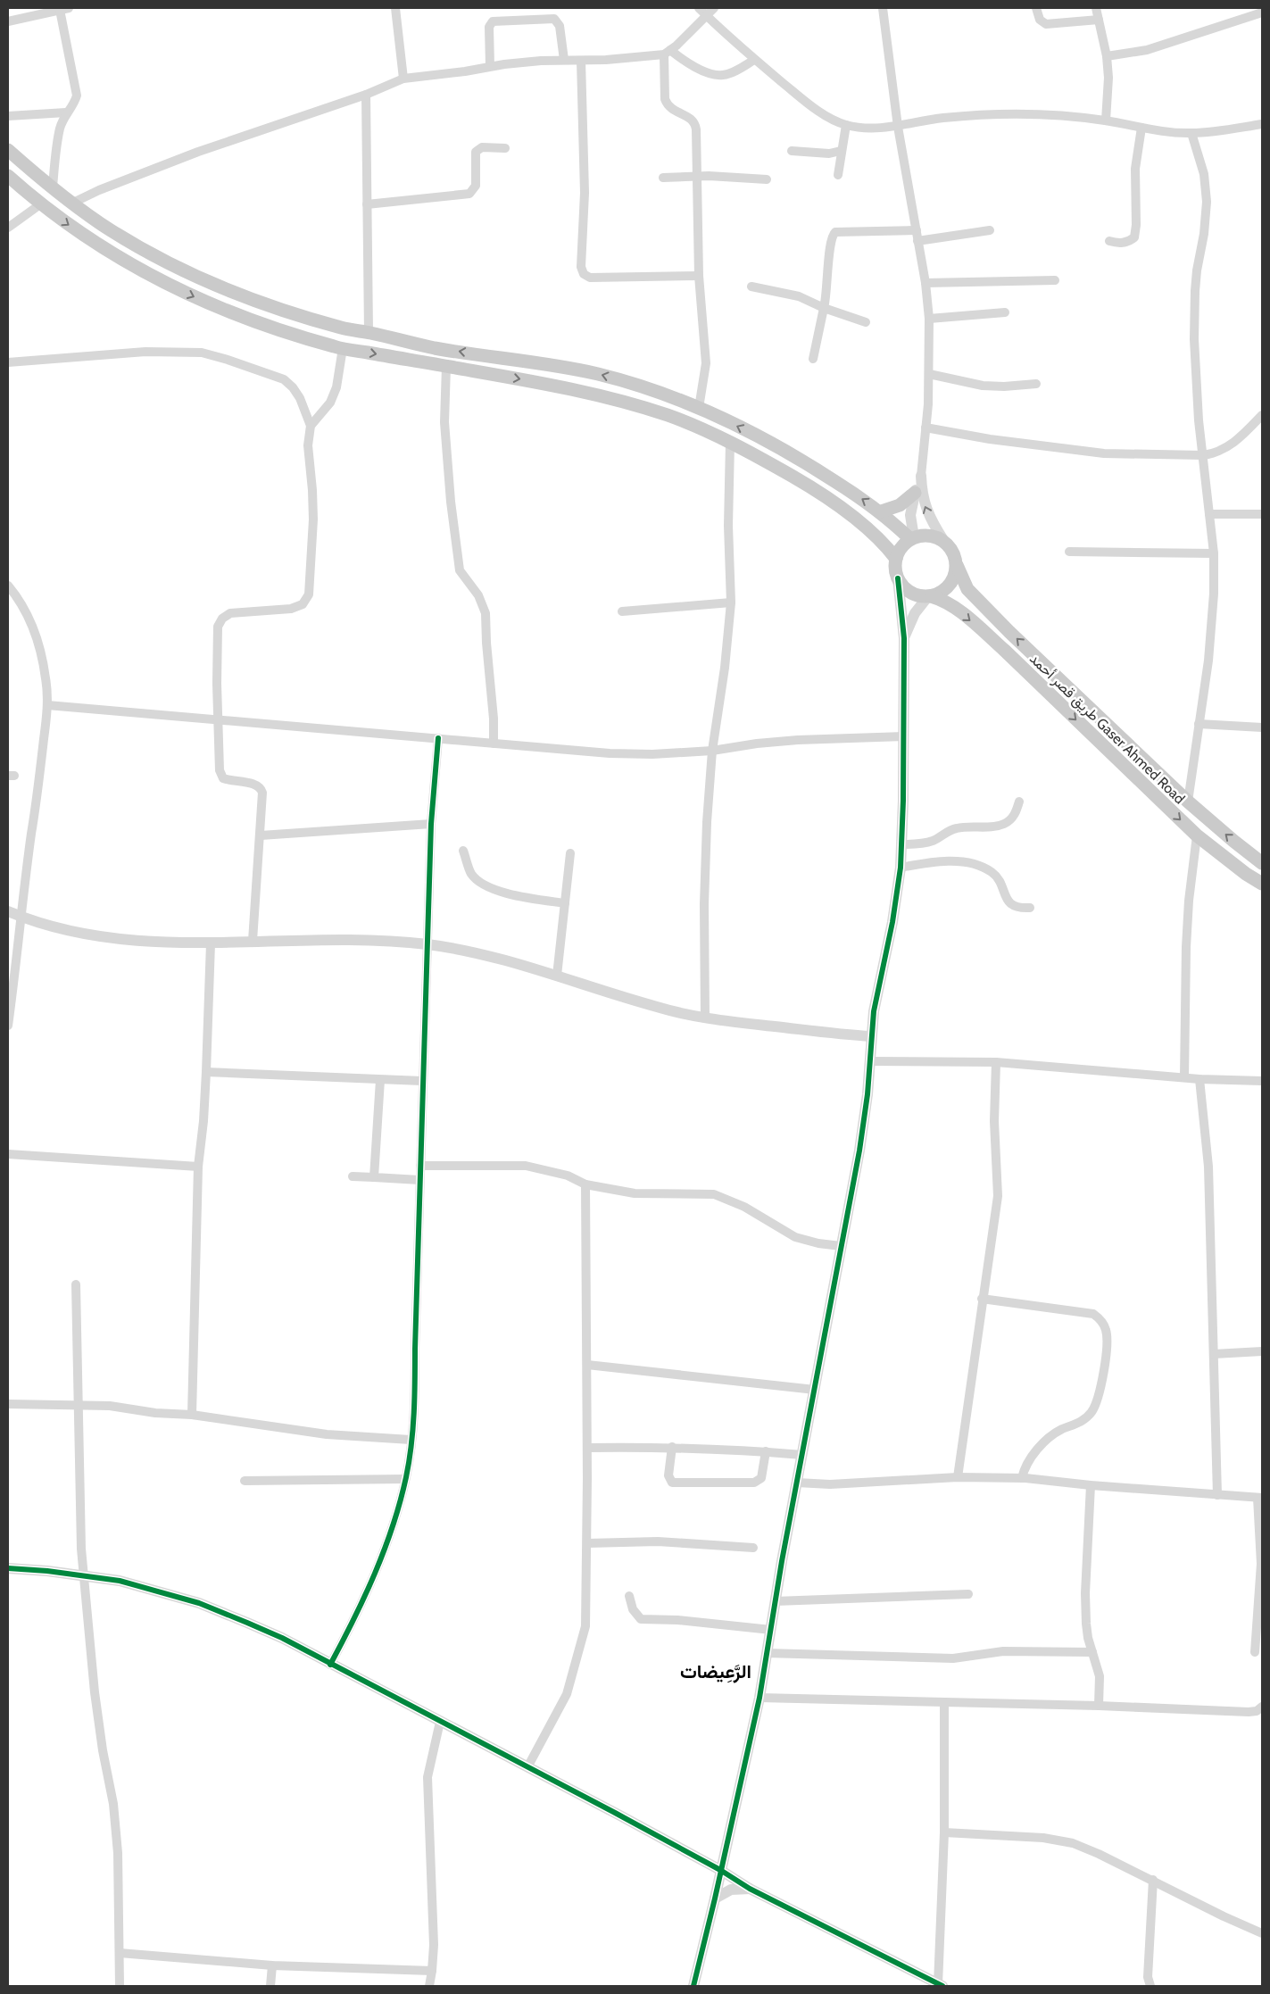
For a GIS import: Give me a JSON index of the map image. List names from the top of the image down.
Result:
{
  "streets": {
    "main road": ["طريق قصر أحمد Gaser Ahmed Road"]
  },
  "districts": ["الرَّعِيضات"]
}
